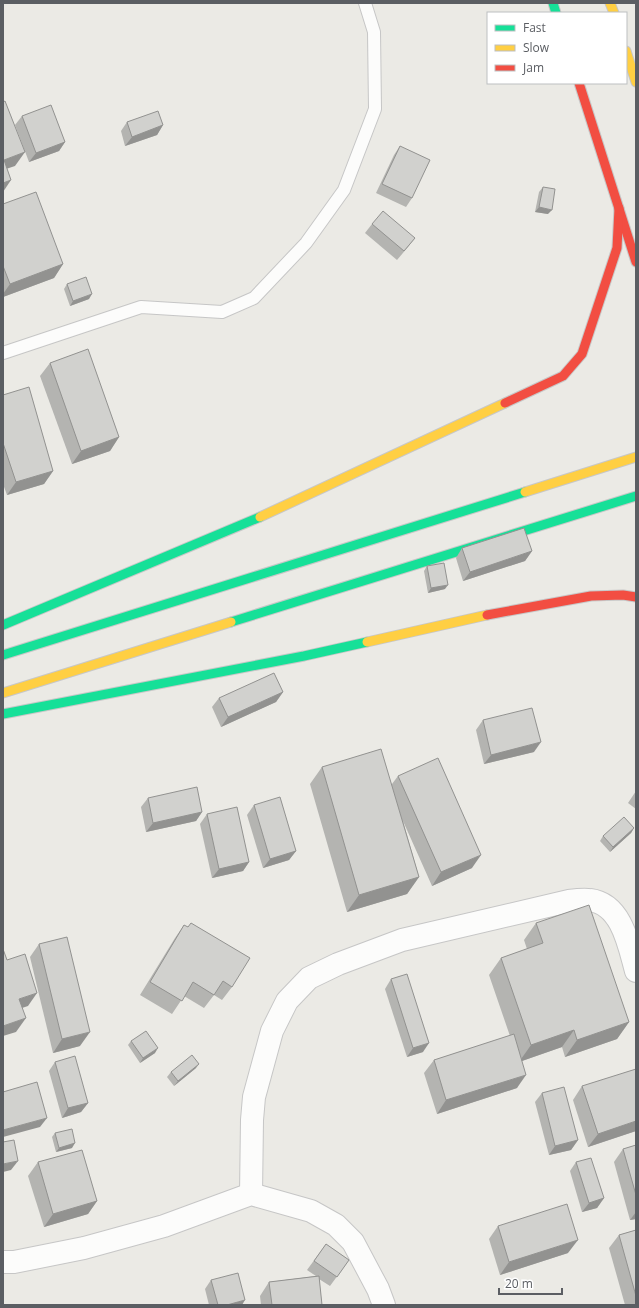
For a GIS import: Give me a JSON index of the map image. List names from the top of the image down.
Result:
{
  "legend": ["Fast", "Slow", "Jam"],
  "scale_bar": "20 m"
}
